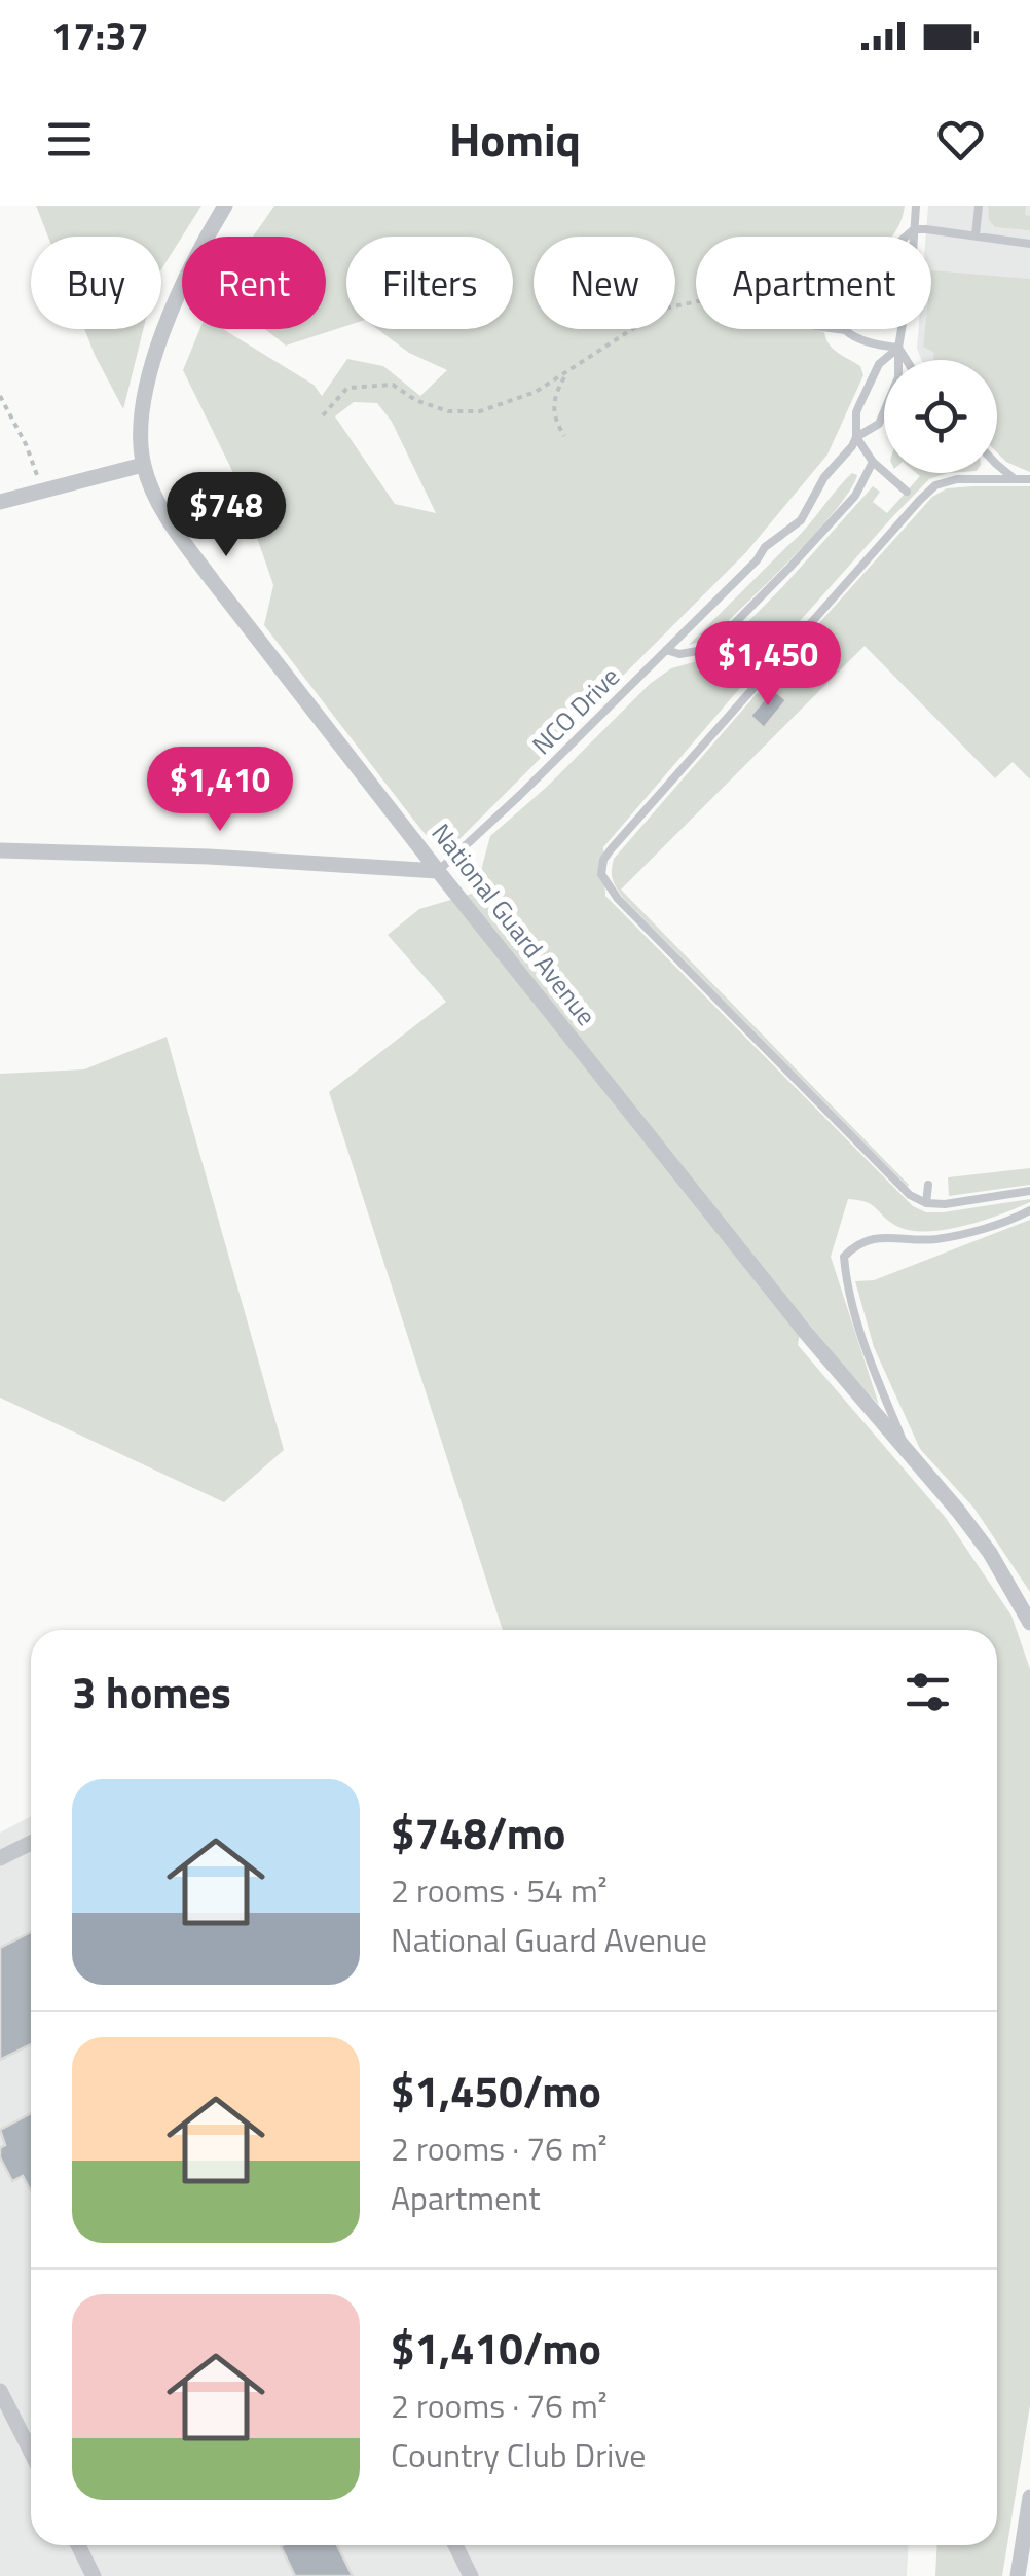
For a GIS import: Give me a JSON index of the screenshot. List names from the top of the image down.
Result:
{
  "streets": {
    "street": ["National Guard Avenue"],
    "lane": ["NCO Drive"]
  },
  "crossings": [
    ["NCO Drive", "National Guard Avenue"]
  ],
  "page": {
    "status": "17:37",
    "header": "Homiq",
    "chip": [
      "Buy",
      "Rent",
      "Filters",
      "New",
      "Apartment"
    ],
    "price": ["$748", "$1,450", "$1,410"],
    "heading": "3 homes",
    "list": [
      {
        "name": "$748/mo",
        "note": "2 rooms · 54 m² · National Guard Avenue"
      },
      {
        "name": "$1,450/mo",
        "note": "2 rooms · 76 m² · Apartment"
      },
      {
        "name": "$1,410/mo",
        "note": "2 rooms · 76 m² · Country Club Drive"
      }
    ]
  }
}
